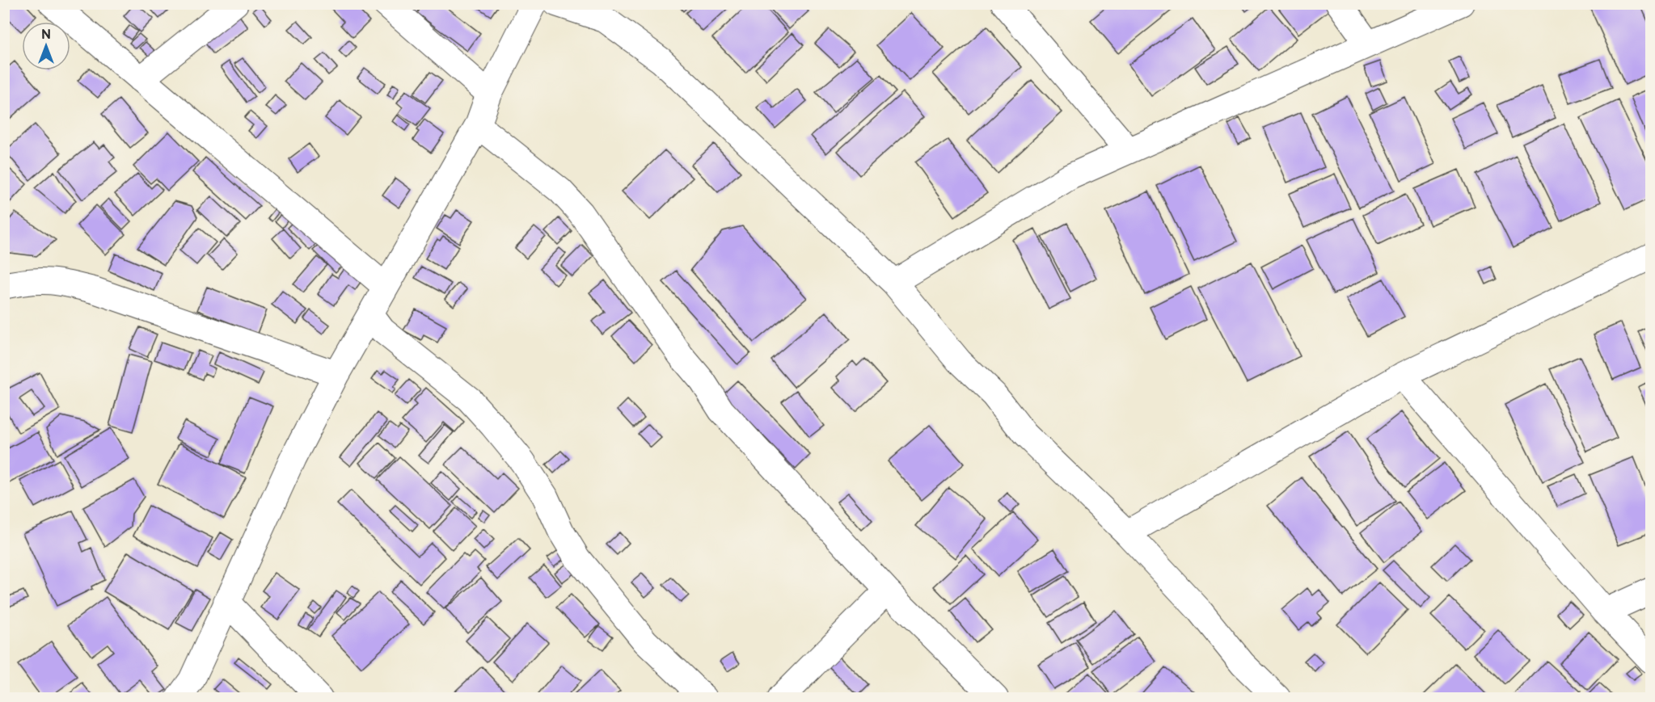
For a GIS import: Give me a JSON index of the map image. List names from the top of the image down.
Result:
{
  "north": "top"
}
